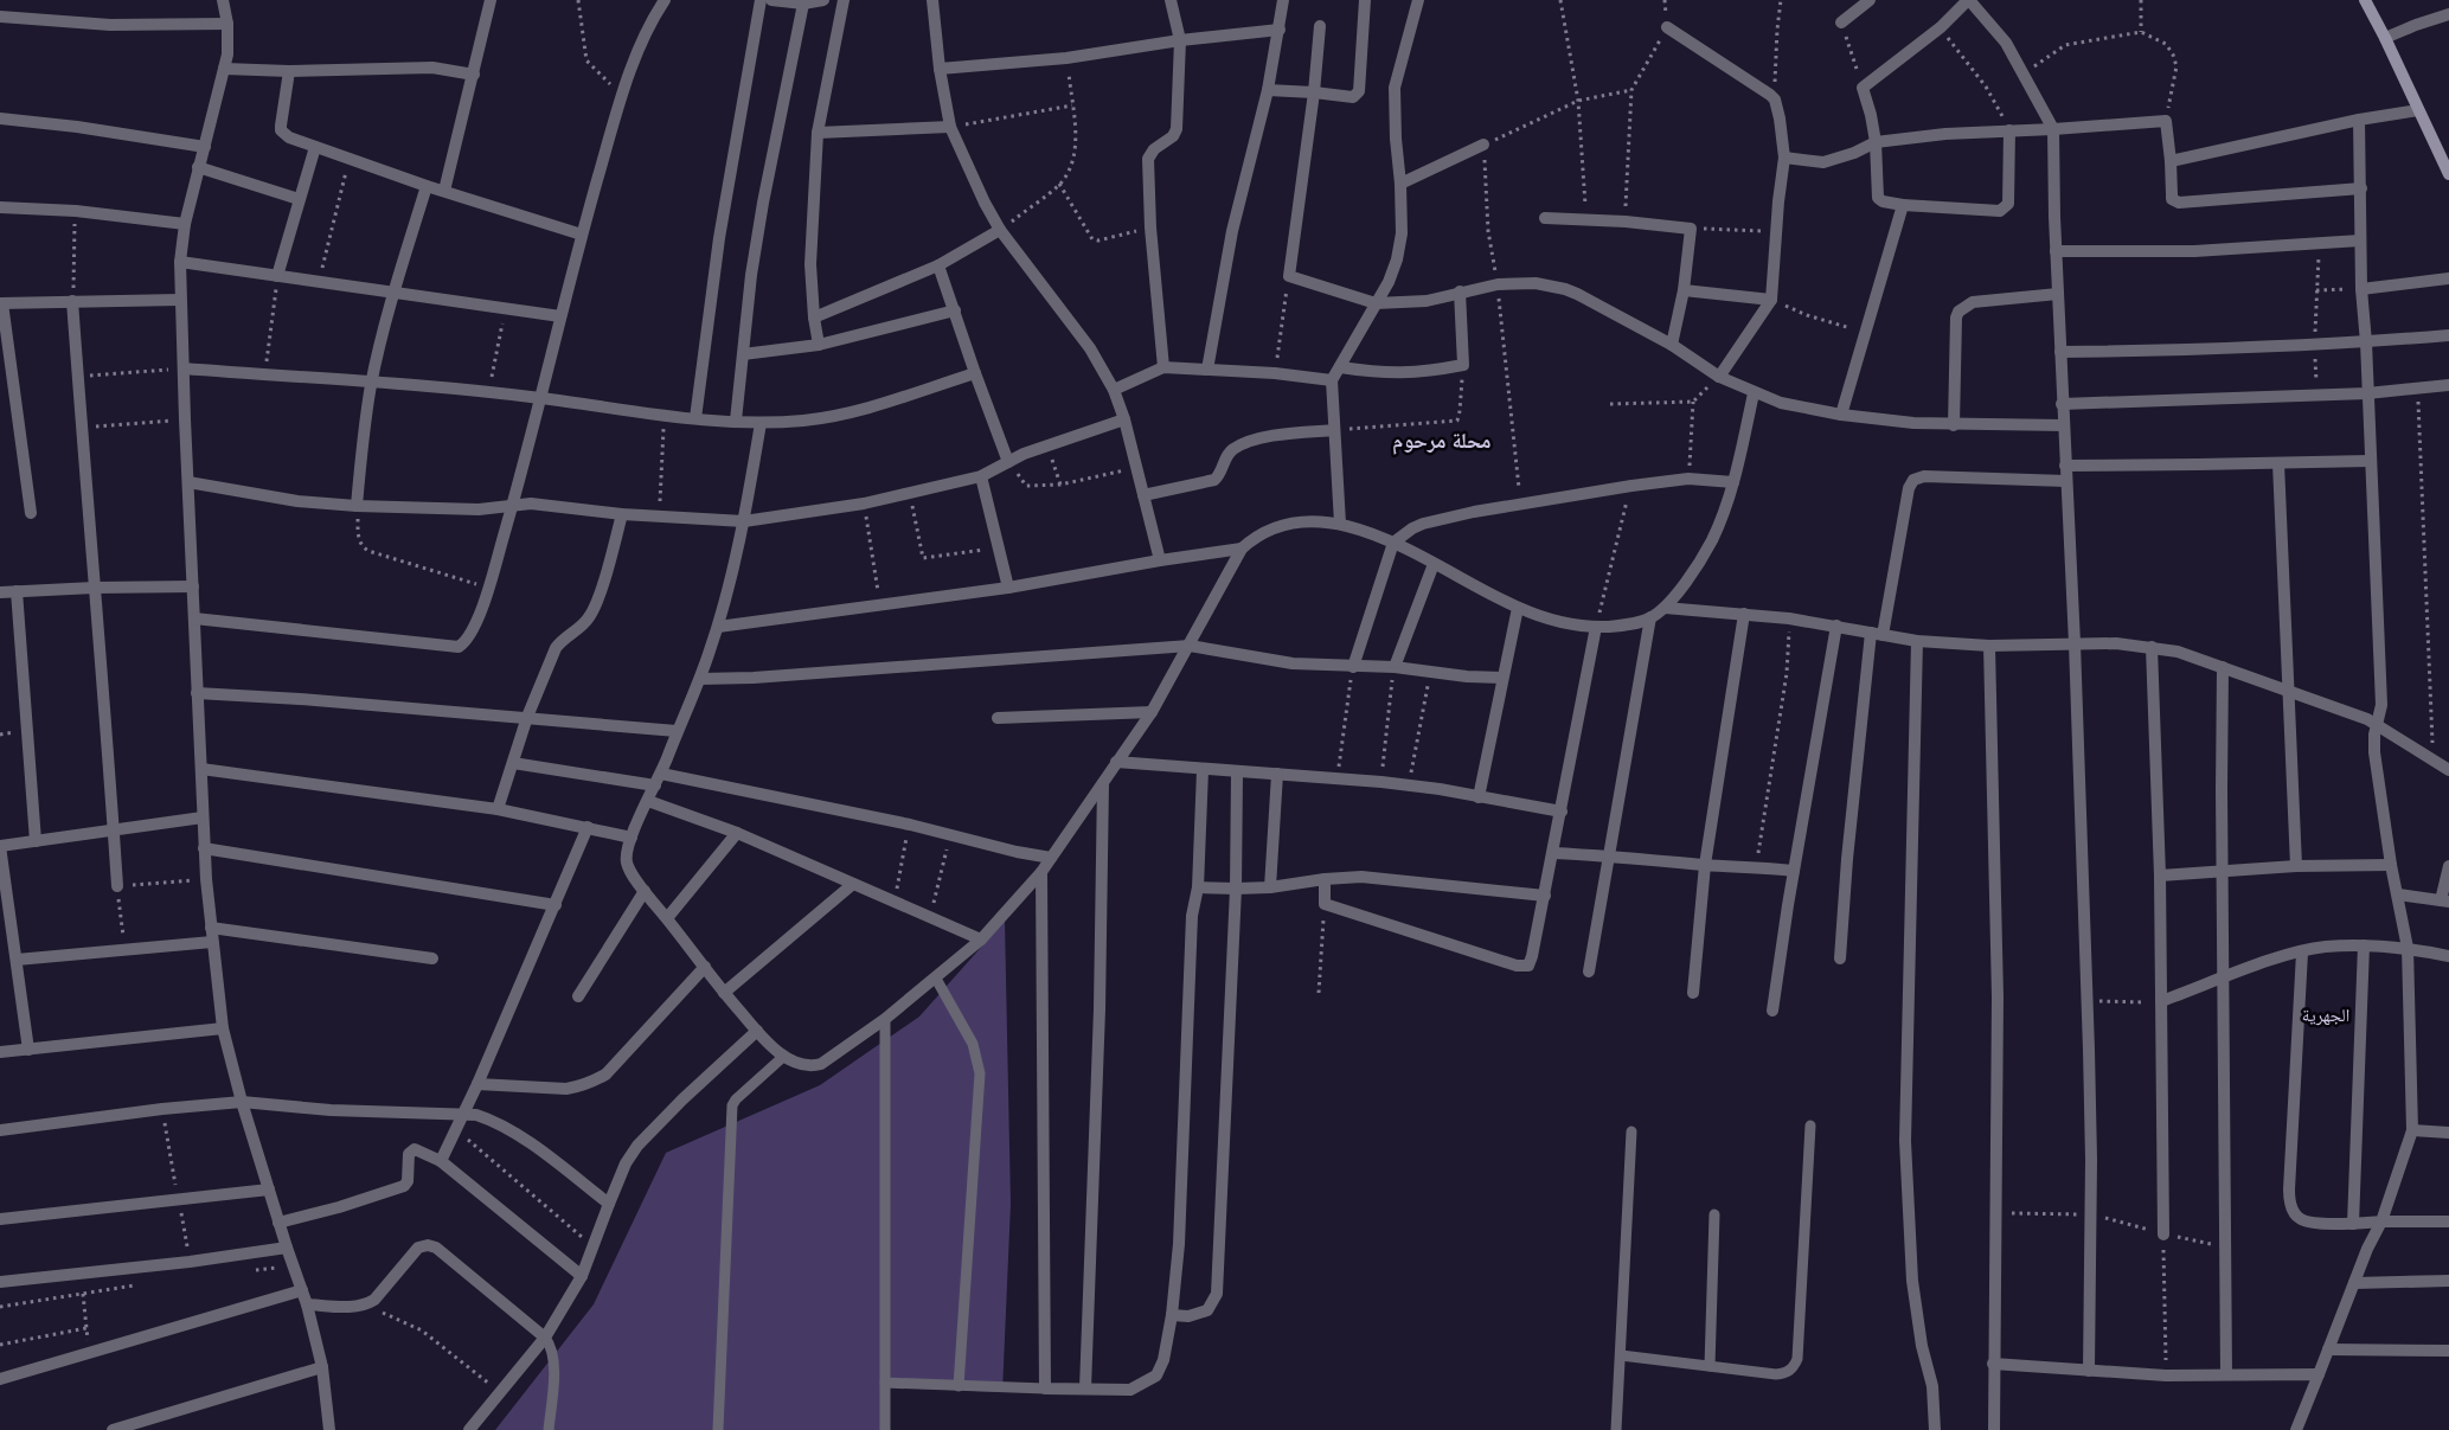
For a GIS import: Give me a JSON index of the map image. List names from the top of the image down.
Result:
{
  "districts": ["محلة مرحوم", "الجهرية"]
}
